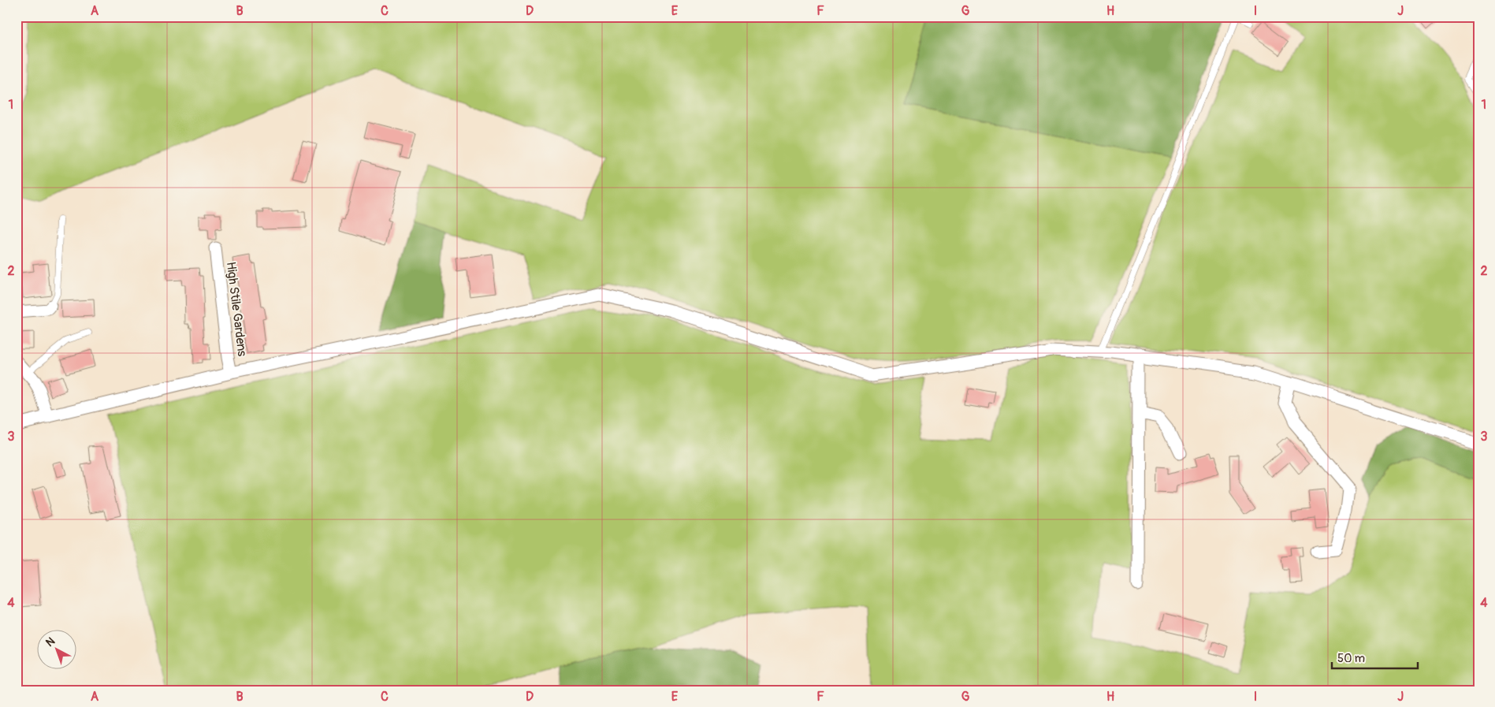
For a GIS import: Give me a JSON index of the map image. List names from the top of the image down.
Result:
{
  "streets": {
    "street": ["High Stile Gardens"]
  },
  "scale_bar": "50 m",
  "north": "top left",
  "grid": {
    "columns": [
      "A",
      "B",
      "C",
      "D",
      "E",
      "F",
      "G",
      "H",
      "I",
      "J"
    ],
    "rows": [
      "1",
      "2",
      "3",
      "4"
    ]
  }
}
